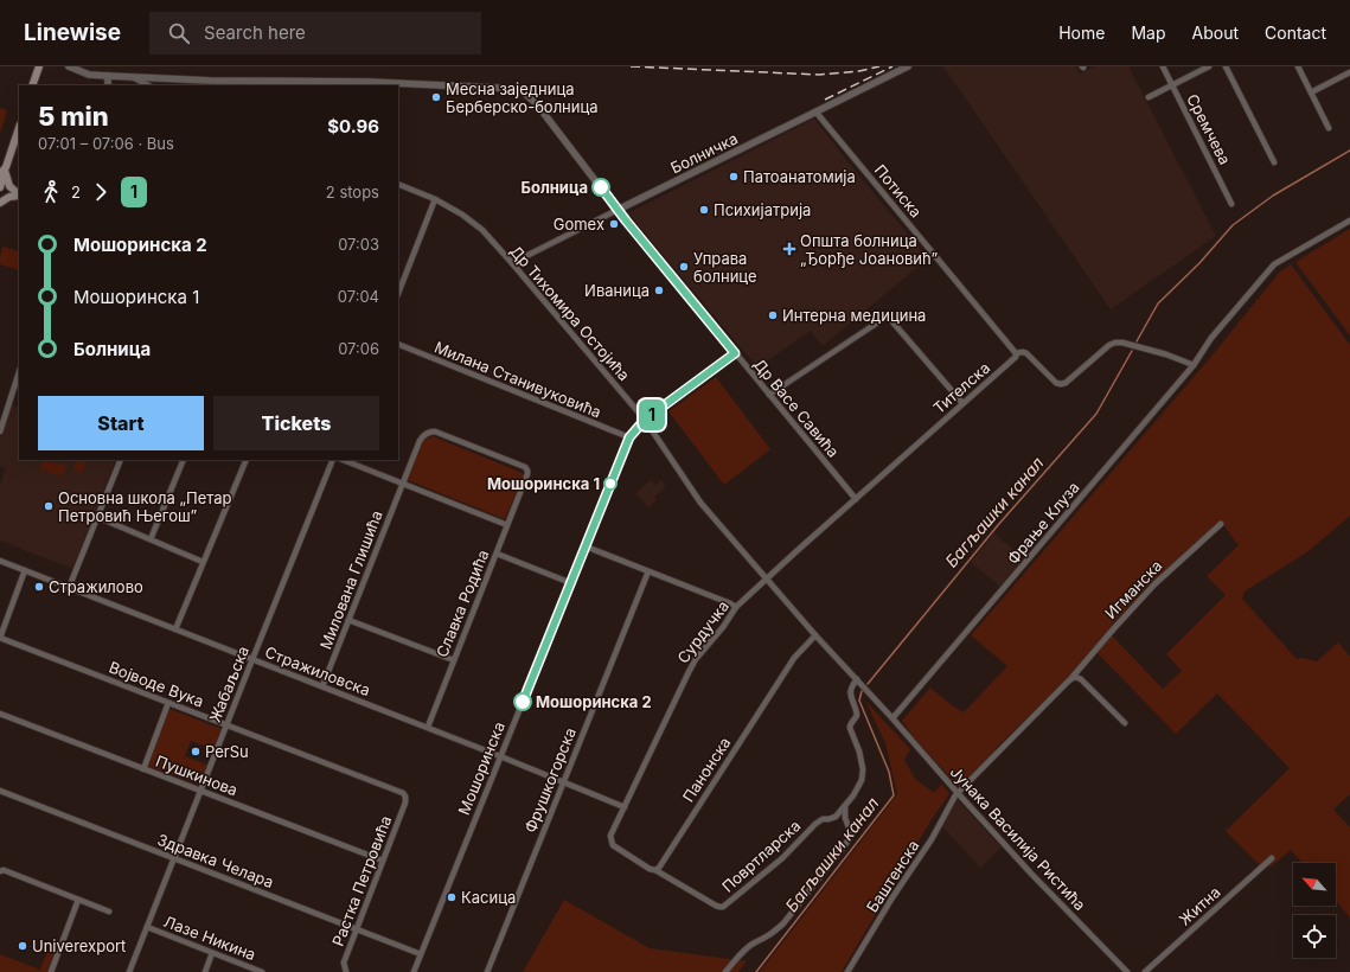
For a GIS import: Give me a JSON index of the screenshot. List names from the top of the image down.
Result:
{
  "streets": {
    "street": [
      "Сремчева",
      "Болничка",
      "Потиска",
      "Др Тихомира Остојића",
      "Милана Станивуковића",
      "Тителска",
      "Др Васе Савића",
      "Фрање Клуза",
      "Милована Глишића",
      "Игманска",
      "Славка Родића",
      "Сурдучка",
      "Стражиловска",
      "Војводе Вука",
      "Жабаљска",
      "Мошоринска",
      "Панонска",
      "Пушкинова",
      "Фрушкогорска",
      "Јунака Василија Ристића",
      "Повртларска",
      "Здравка Челара",
      "Баштенска",
      "Растка Петровића",
      "Житна",
      "Лазе Никина"
    ]
  },
  "crossings": [
    ["Болничка", "Потиска"],
    ["Болничка", "Др Тихомира Остојића"],
    ["Болничка", "Др Васе Савића"],
    ["Потиска", "Тителска"],
    ["Др Тихомира Остојића", "Тителска"],
    ["Др Тихомира Остојића", "Сурдучка"],
    ["Др Тихомира Остојића", "Мошоринска"],
    ["Милана Станивуковића", "Мошоринска"],
    ["Тителска", "Др Васе Савића"],
    ["Тителска", "Сурдучка"],
    ["Др Васе Савића", "Мошоринска"],
    ["Фрање Клуза", "Јунака Василија Ристића"],
    ["Милована Глишића", "Славка Родића"],
    ["Милована Глишића", "Стражиловска"],
    ["Игманска", "Јунака Василија Ристића"],
    ["Игманска", "Баштенска"],
    ["Славка Родића", "Стражиловска"],
    ["Сурдучка", "Стражиловска"],
    ["Сурдучка", "Панонска"],
    ["Сурдучка", "Повртларска"],
    ["Стражиловска", "Жабаљска"],
    ["Стражиловска", "Мошоринска"],
    ["Стражиловска", "Фрушкогорска"],
    ["Војводе Вука", "Жабаљска"],
    ["Војводе Вука", "Растка Петровића"],
    ["Жабаљска", "Пушкинова"],
    ["Жабаљска", "Здравка Челара"],
    ["Жабаљска", "Лазе Никина"],
    ["Мошоринска", "Здравка Челара"],
    ["Панонска", "Повртларска"],
    ["Пушкинова", "Растка Петровића"],
    ["Јунака Василија Ристића", "Баштенска"],
    ["Здравка Челара", "Растка Петровића"]
  ],
  "water": ["Багљашки канал"],
  "places": {
    "other": [
      "Месна заједница Берберско-болница",
      "Патоанатомија",
      "Болница",
      "Психијатрија",
      "Gomex",
      "Управа болнице",
      "Иваница",
      "Интерна медицина",
      "Мошоринска 1",
      "Основна школа „Петар Петровић Његош”",
      "Стражилово",
      "Мошоринска 2",
      "PerSu",
      "Касица",
      "Univerexport"
    ],
    "health": ["Општа болница „Ђорђе Јоановић”"]
  },
  "lines": ["bus line 1"],
  "north": "top left",
  "page": {
    "header": "Linewise",
    "search": "Search here",
    "nav": [
      "Home",
      "Map",
      "About",
      "Contact"
    ],
    "on_map": "1",
    "heading": ["5 min", "07:01 – 07:06 · Bus", "$0.96"],
    "legs": ["2", "1", "2 stops"],
    "list": [
      {
        "name": "Мошоринска 2",
        "value": "07:03"
      },
      {
        "name": "Мошоринска 1",
        "value": "07:04"
      },
      {
        "name": "Болница",
        "value": "07:06"
      }
    ],
    "buttons": ["Start", "Tickets"]
  }
}
